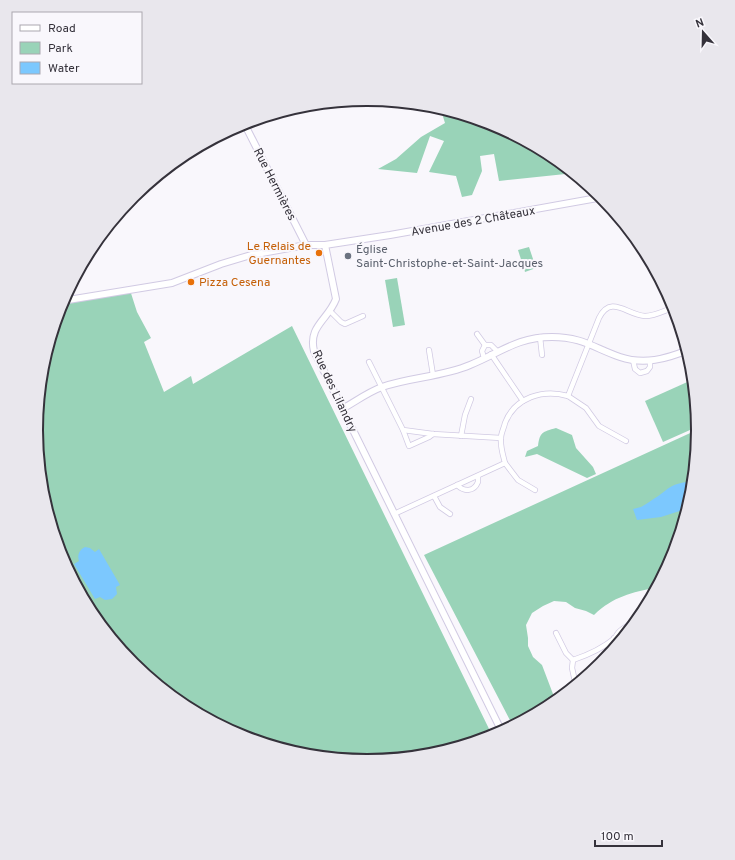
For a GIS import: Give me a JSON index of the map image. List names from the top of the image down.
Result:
{
  "streets": {
    "main road": ["Rue Hermières", "Avenue des 2 Châteaux", "Rue des Lilandry"]
  },
  "crossings": [
    ["Rue Hermières", "Avenue des 2 Châteaux"],
    ["Avenue des 2 Châteaux", "Rue des Lilandry"]
  ],
  "places": ["Le Relais de Guernantes", "Église Saint-Christophe-et-Saint-Jacques", "Pizza Cesena"],
  "legend": ["Road", "Park", "Water"],
  "scale_bar": "100 m",
  "north": "top"
}
